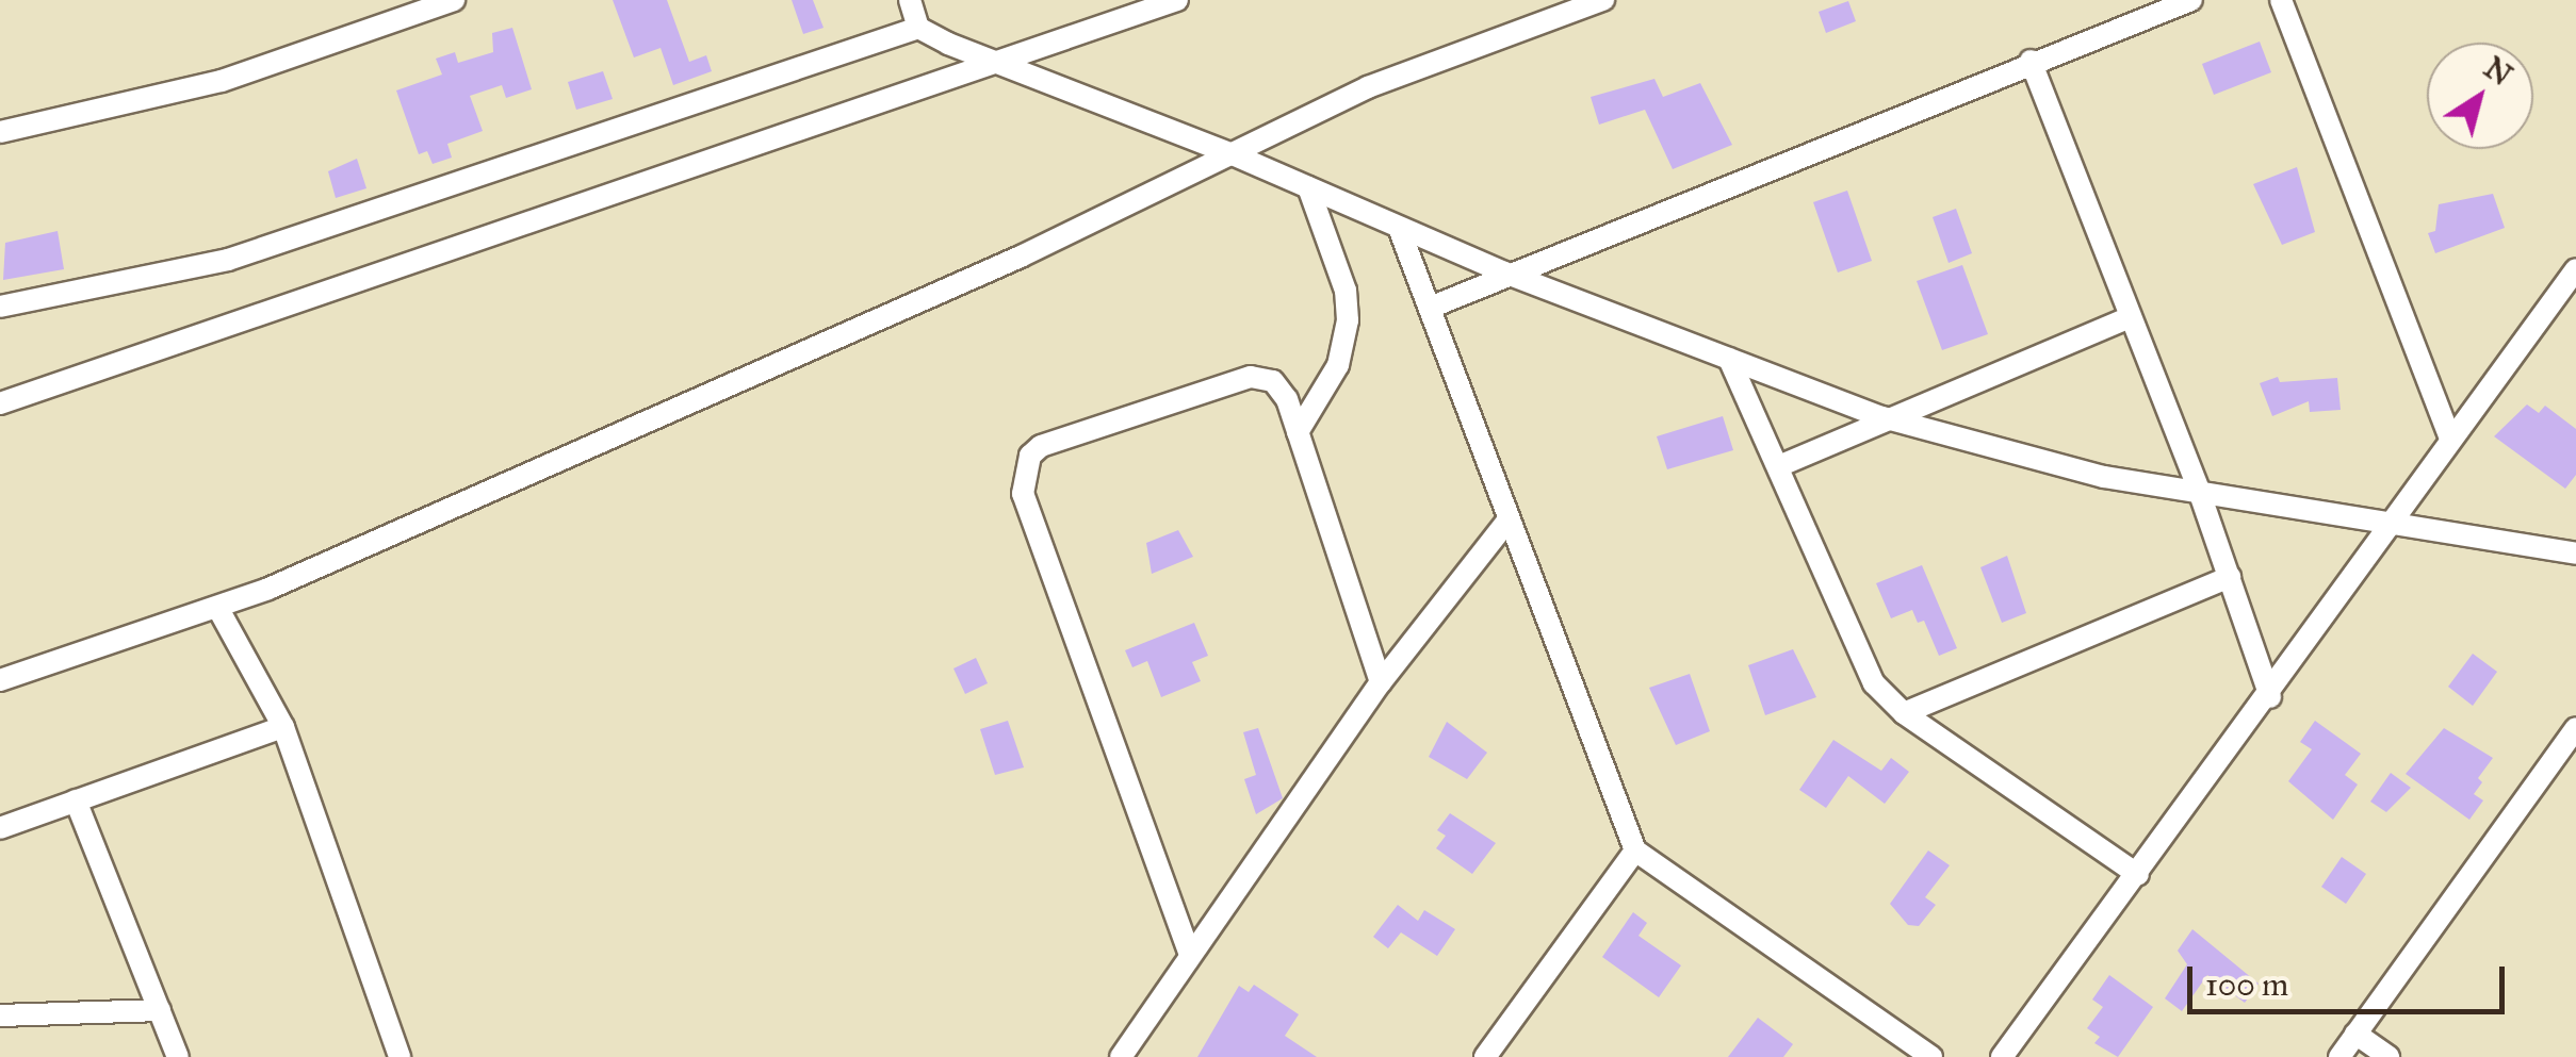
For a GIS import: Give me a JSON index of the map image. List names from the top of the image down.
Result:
{
  "scale_bar": "100 m",
  "north": "top right"
}
